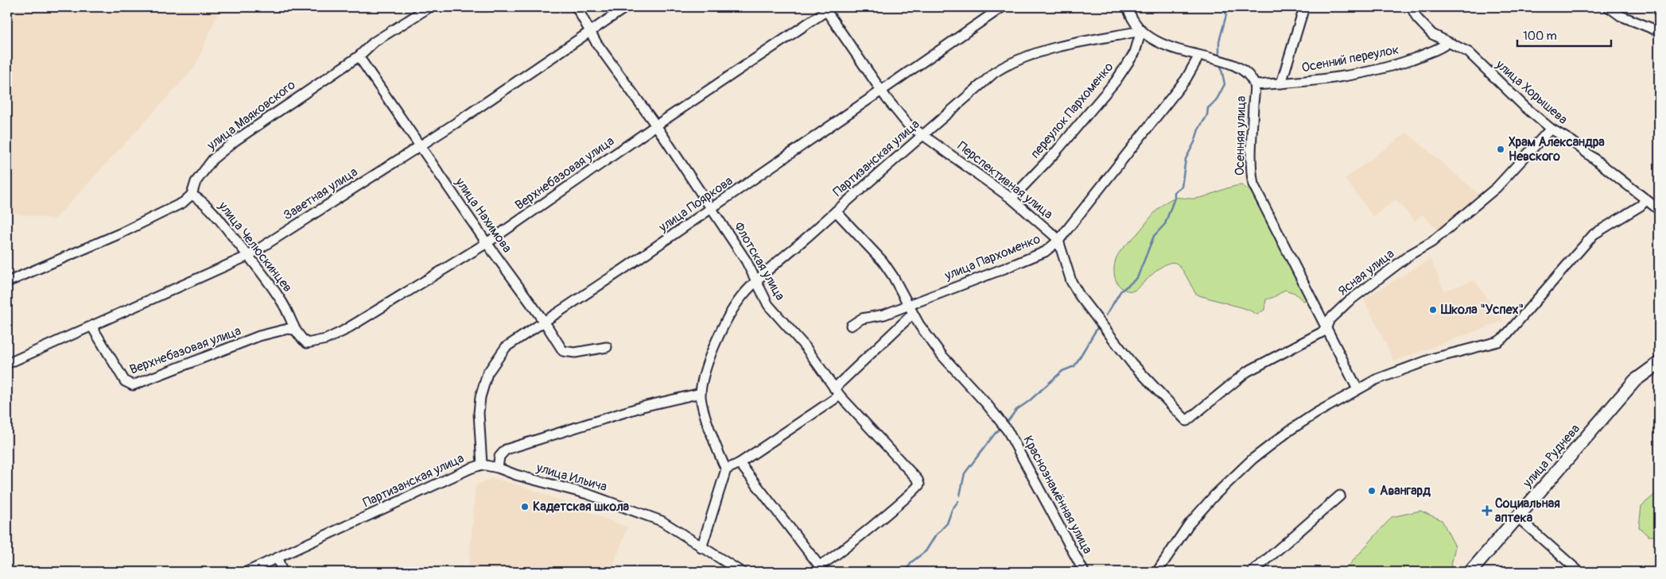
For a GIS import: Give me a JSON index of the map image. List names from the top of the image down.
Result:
{
  "streets": {
    "main road": ["улица Руднева"],
    "street": [
      "Осенний переулок",
      "улица Хорышева",
      "переулок Пархоменко",
      "улица Маяковского",
      "Осенняя улица",
      "Партизанская улица",
      "Верхнебазовая улица",
      "Перспективная улица",
      "Заветная улица",
      "улица Пояркова",
      "улица Нахимова",
      "улица Челюскинцев",
      "улица Пархоменко",
      "Флотская улица",
      "Ясная улица",
      "улица Ильича",
      "Краснознамённая улица"
    ]
  },
  "crossings": [
    ["Осенний переулок", "улица Хорышева"],
    ["Осенний переулок", "Осенняя улица"],
    ["улица Хорышева", "Ясная улица"],
    ["переулок Пархоменко", "Осенняя улица"],
    ["переулок Пархоменко", "Партизанская улица"],
    ["переулок Пархоменко", "Перспективная улица"],
    ["улица Маяковского", "улица Нахимова"],
    ["улица Маяковского", "улица Челюскинцев"],
    ["Осенняя улица", "Партизанская улица"],
    ["Осенняя улица", "улица Пархоменко"],
    ["Осенняя улица", "Ясная улица"],
    ["Партизанская улица", "Перспективная улица"],
    ["Партизанская улица", "улица Пояркова"],
    ["Партизанская улица", "улица Пархоменко"],
    ["Партизанская улица", "Флотская улица"],
    ["Партизанская улица", "улица Ильича"],
    ["Верхнебазовая улица", "Перспективная улица"],
    ["Верхнебазовая улица", "Заветная улица"],
    ["Верхнебазовая улица", "улица Нахимова"],
    ["Верхнебазовая улица", "улица Челюскинцев"],
    ["Верхнебазовая улица", "Флотская улица"],
    ["Перспективная улица", "улица Пояркова"],
    ["Перспективная улица", "улица Пархоменко"],
    ["Перспективная улица", "Ясная улица"],
    ["Заветная улица", "улица Нахимова"],
    ["Заветная улица", "улица Челюскинцев"],
    ["Заветная улица", "Флотская улица"],
    ["улица Пояркова", "улица Нахимова"],
    ["улица Пояркова", "Флотская улица"],
    ["улица Пархоменко", "Флотская улица"],
    ["улица Пархоменко", "Краснознамённая улица"]
  ],
  "places": {
    "other": [
      "Храм Александра Невского",
      "Школа \"Успех\"",
      "Авангард",
      "Кадетская школа"
    ],
    "health": ["Социальная аптека"]
  },
  "scale_bar": "100 m"
}
